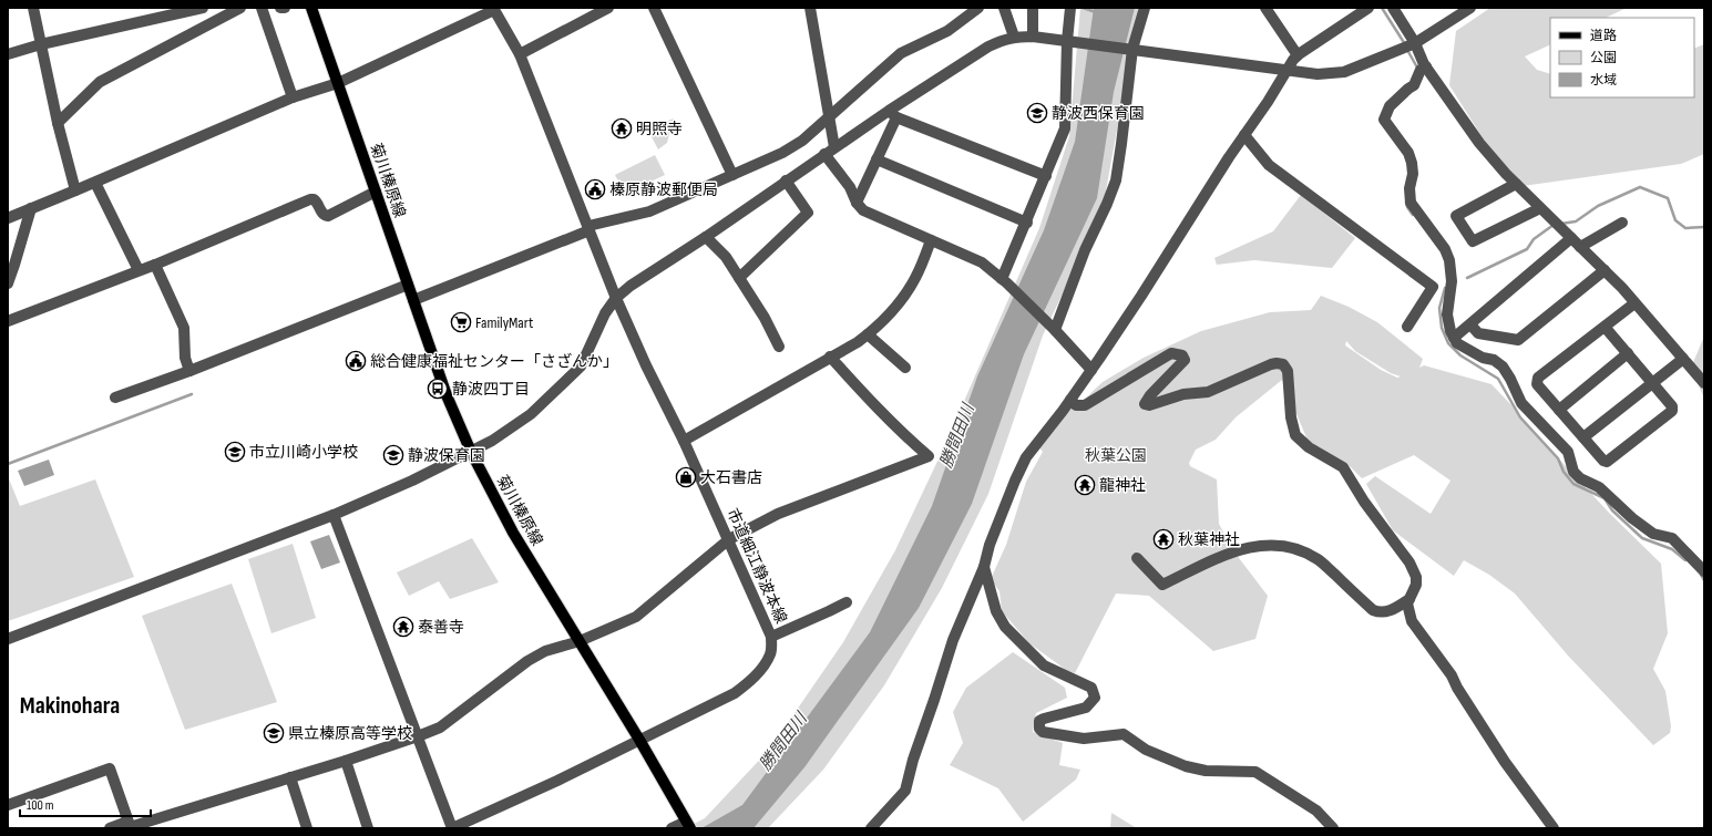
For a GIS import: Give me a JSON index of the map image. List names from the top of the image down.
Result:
{
  "streets": {
    "main road": ["菊川榛原線"],
    "street": ["市道細江静波本線"]
  },
  "crossings": [
    ["菊川榛原線", "市道細江静波本線"]
  ],
  "districts": ["Makinohara"],
  "water": ["勝間田川"],
  "parks": ["秋葉公園"],
  "places": {
    "school or university": [
      "静波西保育園",
      "市立川崎小学校",
      "静波保育園",
      "県立榛原高等学校"
    ],
    "temple": [
      "明照寺",
      "龍神社",
      "秋葉神社",
      "泰善寺"
    ],
    "public building": ["榛原静波郵便局", "総合健康福祉センター「さざんか」"],
    "supermarket": ["FamilyMart"],
    "bus stop": ["静波四丁目"],
    "shop": ["大石書店"]
  },
  "legend": ["道路", "公園", "水域"],
  "scale_bar": "100 m"
}
